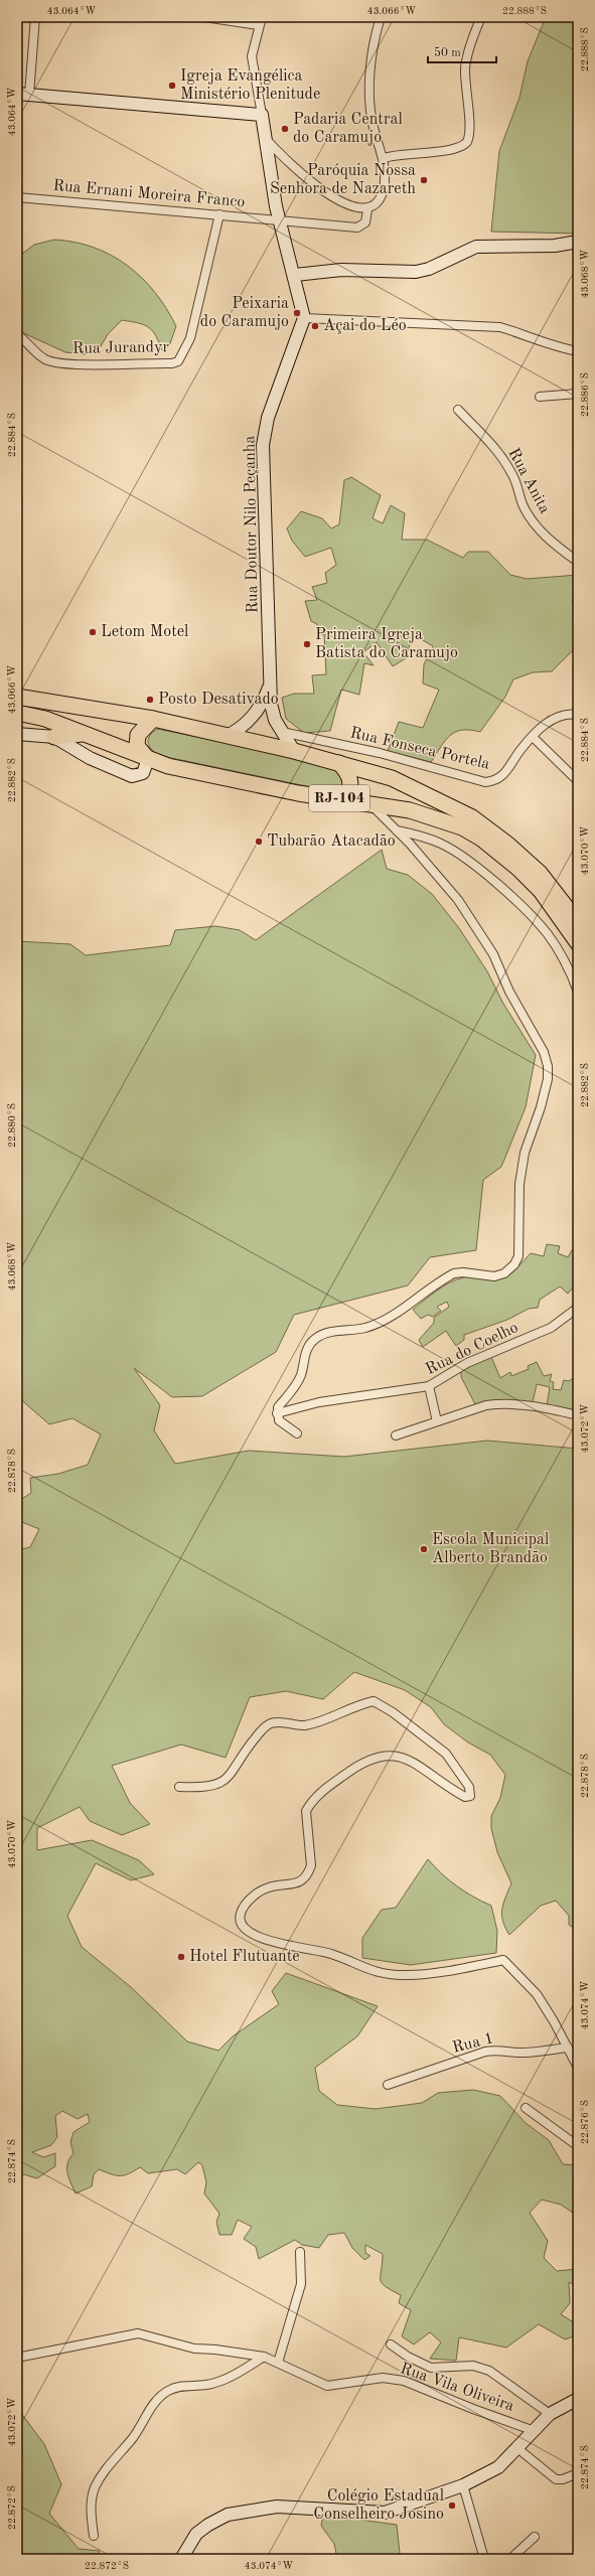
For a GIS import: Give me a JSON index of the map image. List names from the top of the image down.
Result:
{
  "streets": {
    "highway": ["RJ-104"],
    "street": [
      "Rua Ernani Moreira Franco",
      "Rua Jurandyr",
      "Rua Anita",
      "Rua Doutor Nilo Peçanha",
      "Rua Fonseca Portela",
      "Rua do Coelho",
      "Rua 1",
      "Rua Vila Oliveira"
    ]
  },
  "crossings": [
    ["Rua Ernani Moreira Franco", "Rua Jurandyr"],
    ["Rua Doutor Nilo Peçanha", "Rua Fonseca Portela"],
    ["Rua Doutor Nilo Peçanha", "RJ-104"]
  ],
  "places": [
    "Igreja Evangélica Ministério Plenitude",
    "Padaria Central do Caramujo",
    "Paróquia Nossa Senhora de Nazareth",
    "Peixaria do Caramujo",
    "Açai do Léo",
    "Letom Motel",
    "Primeira Igreja Batista do Caramujo",
    "Posto Desativado",
    "Tubarão Atacadão",
    "Escola Municipal Alberto Brandão",
    "Hotel Flutuante",
    "Colégio Estadual Conselheiro Josino"
  ],
  "scale_bar": "50 m",
  "coordinates": [
    "43.064°W",
    "43.066°W",
    "22.888°S",
    "43.068°W",
    "22.886°S",
    "22.884°S",
    "22.882°S",
    "43.070°W",
    "22.880°S",
    "43.072°W",
    "22.878°S",
    "43.074°W",
    "22.876°S",
    "22.874°S",
    "22.872°S"
  ]
}
